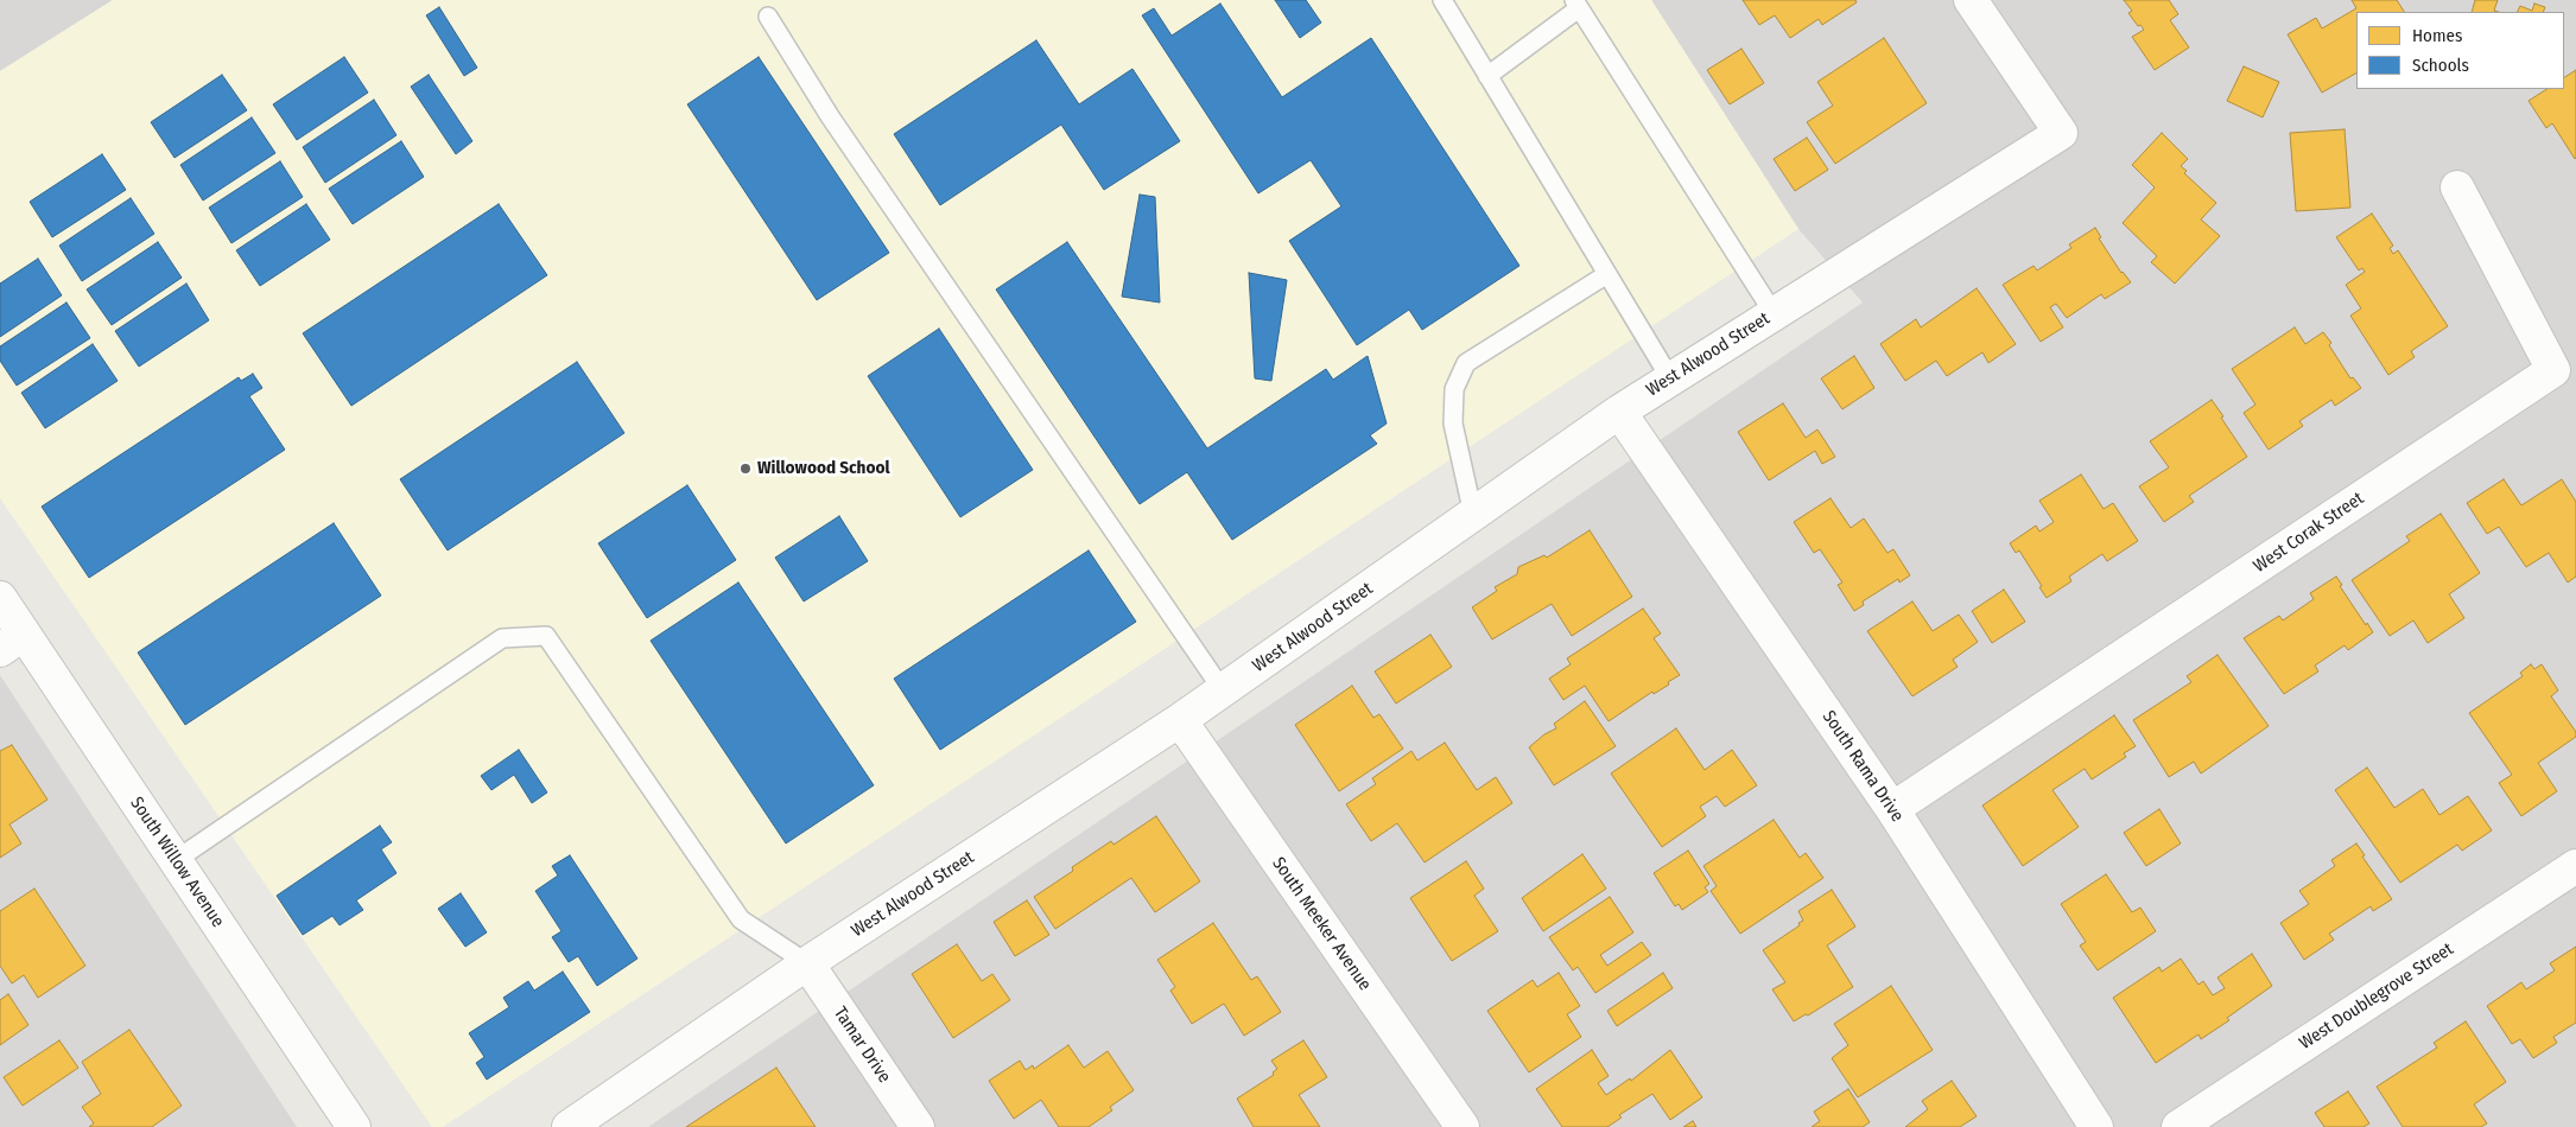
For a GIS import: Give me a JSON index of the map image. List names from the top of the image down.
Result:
{
  "streets": {
    "street": [
      "West Alwood Street",
      "West Corak Street",
      "South Rama Drive",
      "South Willow Avenue",
      "South Meeker Avenue",
      "West Doublegrove Street",
      "Tamar Drive"
    ]
  },
  "crossings": [
    ["West Alwood Street", "South Rama Drive"],
    ["West Alwood Street", "South Meeker Avenue"],
    ["West Alwood Street", "Tamar Drive"],
    ["West Corak Street", "South Rama Drive"]
  ],
  "places": ["Willowood School"],
  "legend": ["Homes", "Schools"]
}
